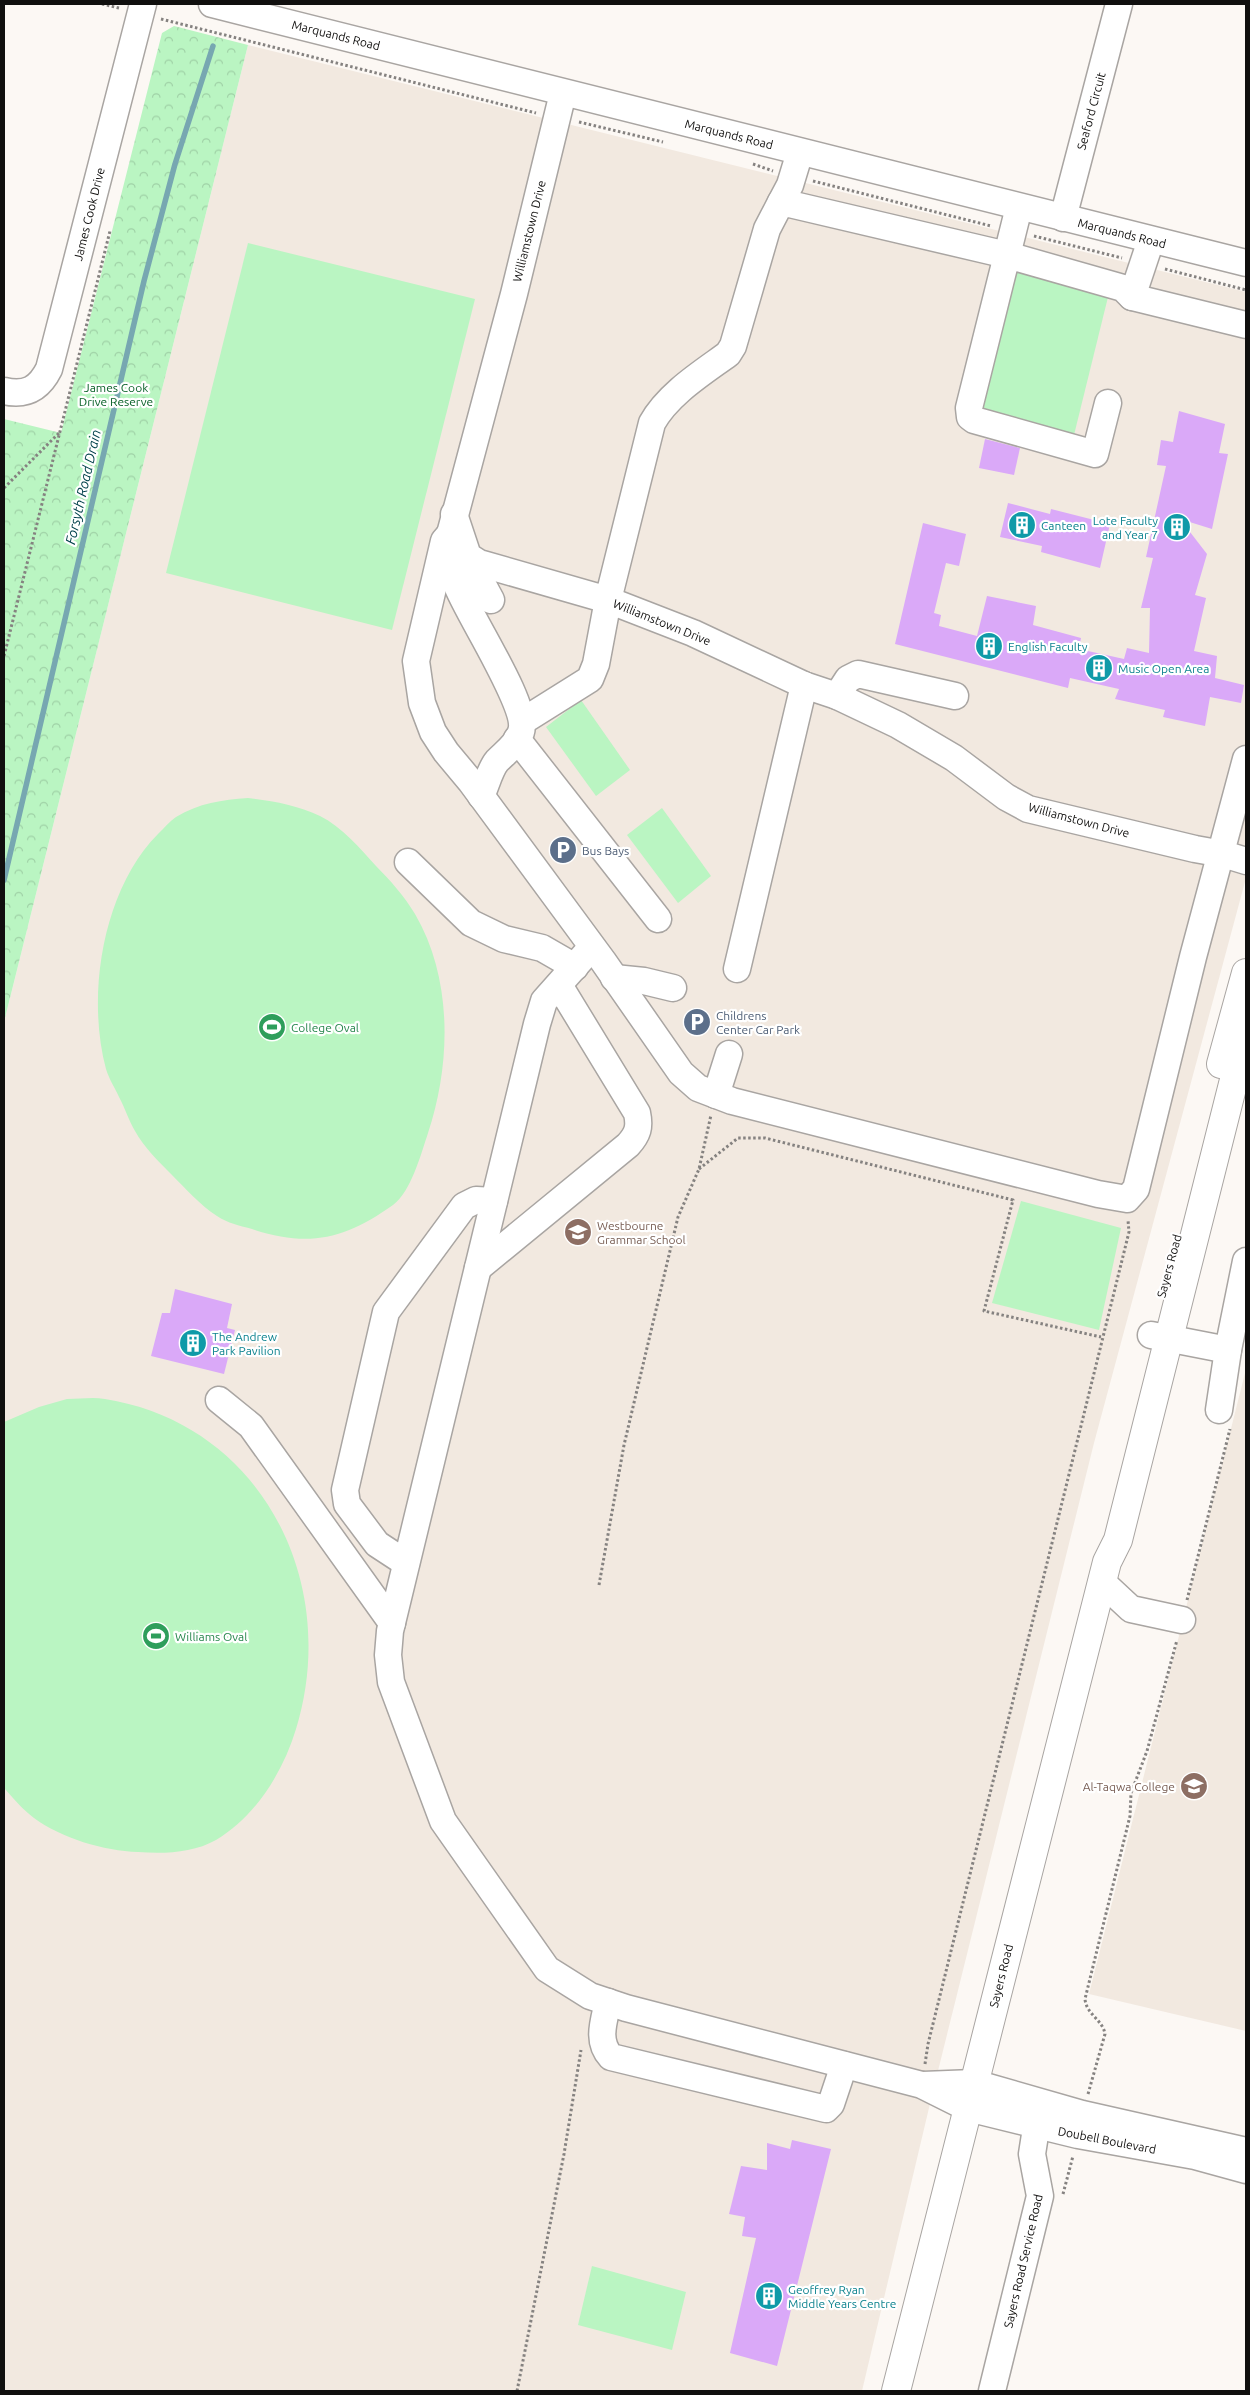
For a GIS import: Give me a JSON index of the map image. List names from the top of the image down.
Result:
{
  "streets": {
    "main road": ["Sayers Road"],
    "street": [
      "Marquands Road",
      "Seaford Circuit",
      "James Cook Drive",
      "Williamstown Drive",
      "Doubell Boulevard",
      "Sayers Road Service Road"
    ]
  },
  "crossings": [
    ["Marquands Road", "Seaford Circuit"],
    ["Marquands Road", "Williamstown Drive"],
    ["Sayers Road", "Doubell Boulevard"],
    ["Doubell Boulevard", "Sayers Road Service Road"]
  ],
  "water": ["Forsyth Road Drain"],
  "parks": ["James Cook Drive Reserve"],
  "places": {
    "building": [
      "Canteen",
      "Lote Faculty and Year 7",
      "English Faculty",
      "Music Open Area",
      "The Andrew Park Pavilion",
      "Geoffrey Ryan Middle Years Centre"
    ],
    "parking": ["Bus Bays", "Childrens Center Car Park"],
    "sports": ["College Oval", "Williams Oval"],
    "school or university": ["Westbourne Grammar School", "Al-Taqwa College"]
  }
}
